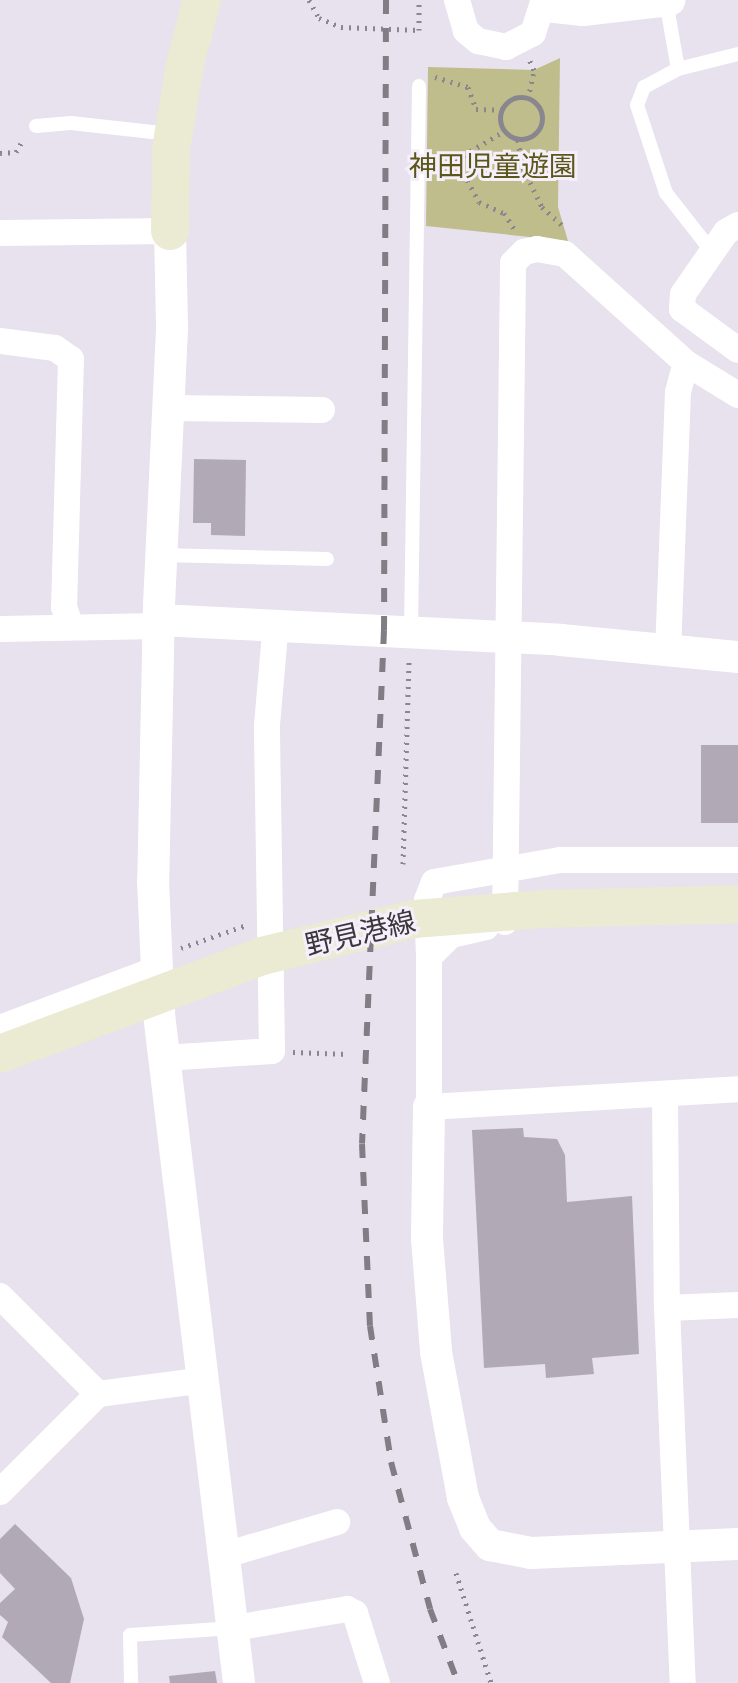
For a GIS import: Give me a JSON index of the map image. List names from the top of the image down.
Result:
{
  "streets": {
    "main road": ["野見港線"]
  },
  "parks": ["神田児童遊園"]
}
